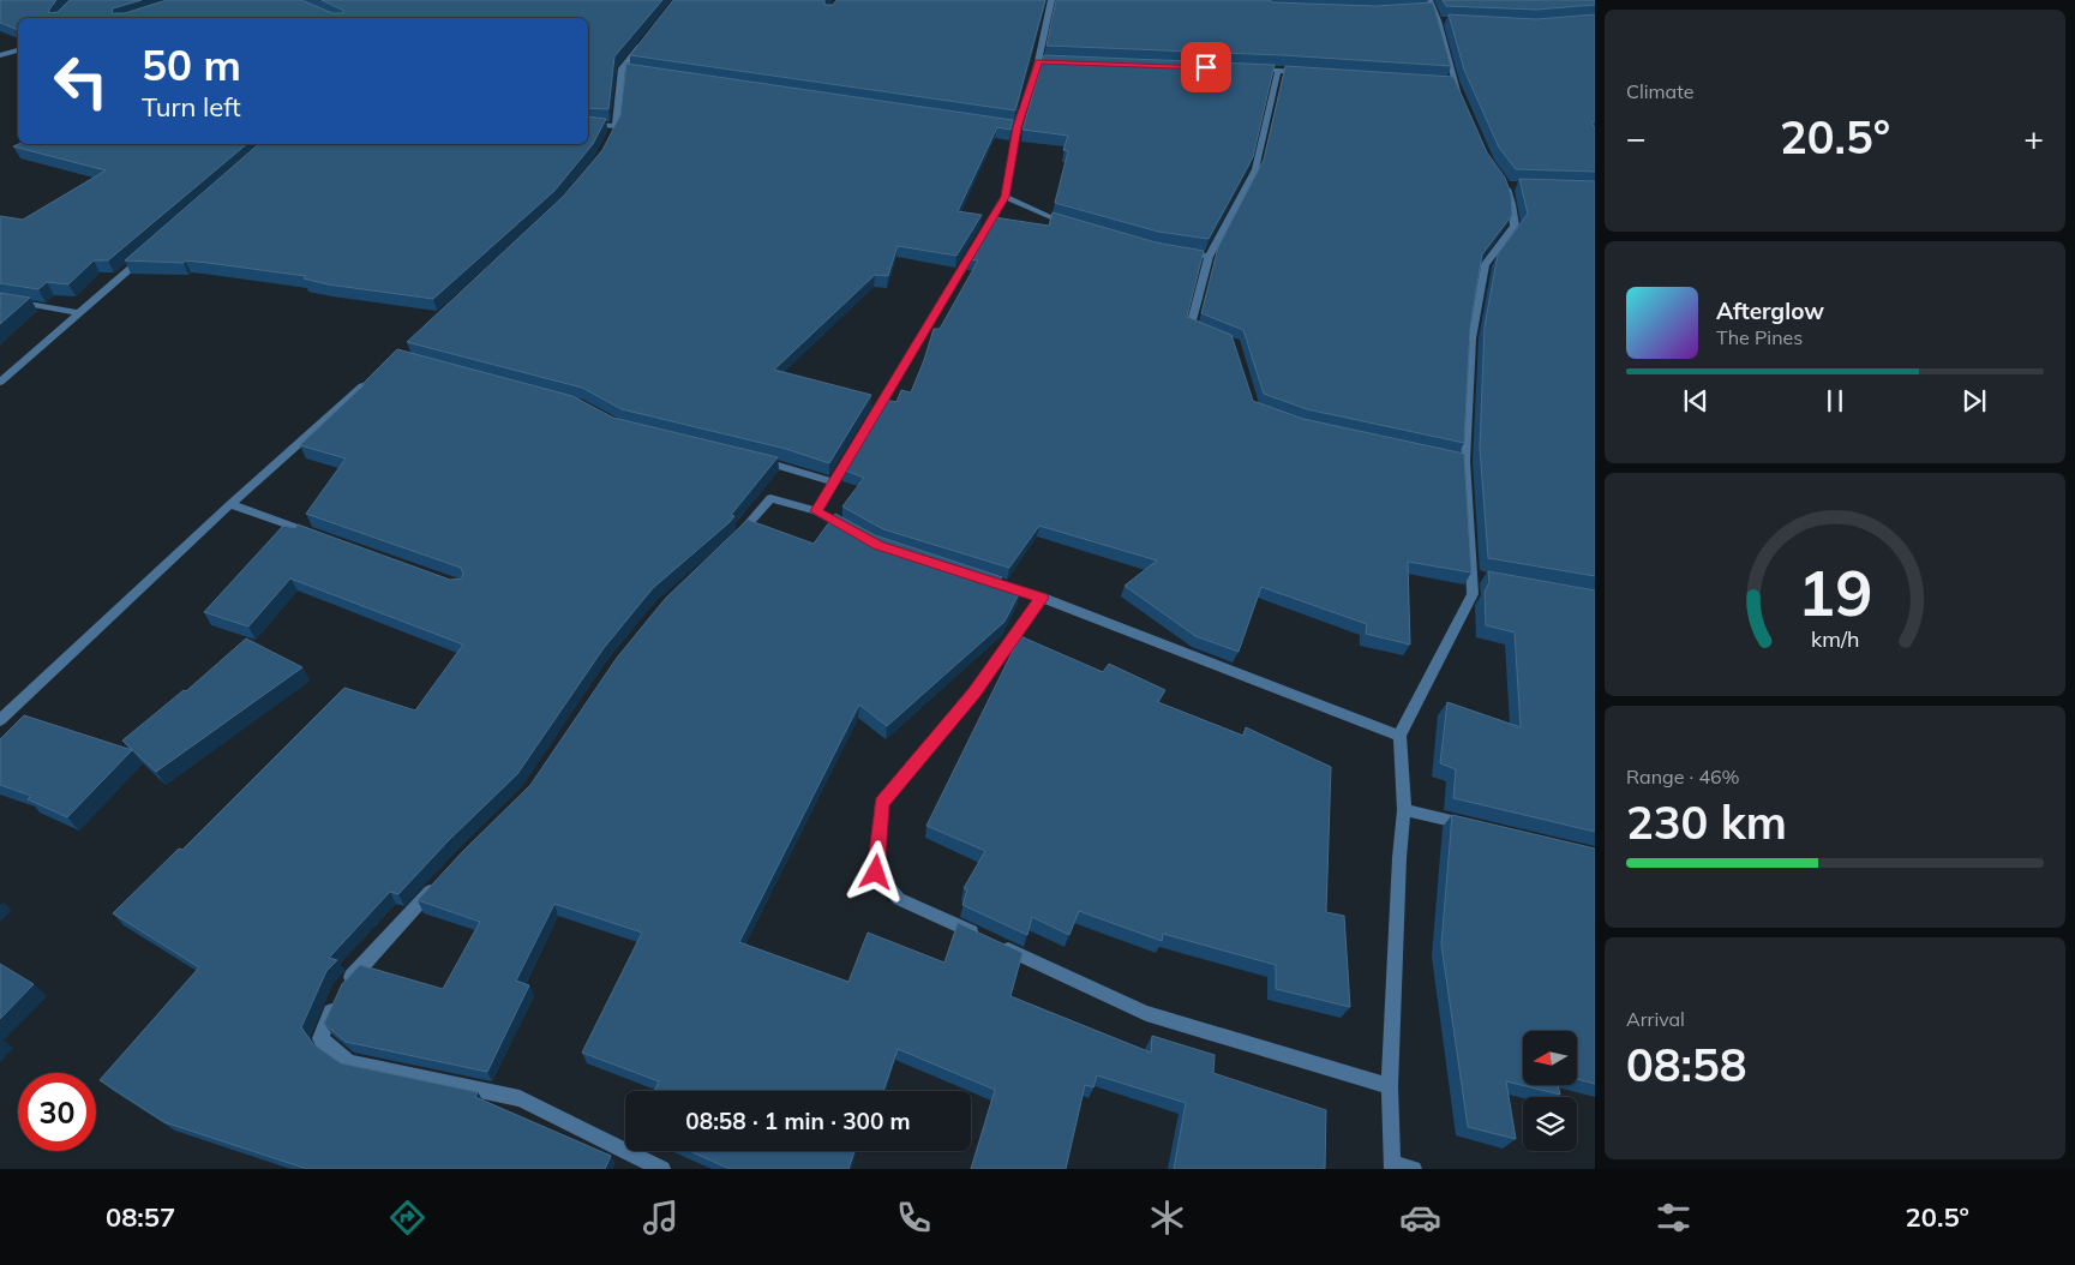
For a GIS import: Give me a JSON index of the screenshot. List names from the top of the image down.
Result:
{
  "north": "left",
  "page": {
    "tile": [
      "Climate",
      ["Range · 46%", "230 km"],
      ["Arrival", "08:58"]
    ],
    "turn": ["50 m", "Turn left"],
    "heat": ["−", "20.5°", "+"],
    "song": ["Afterglow", "The Pines"],
    "limit": "30",
    "trip": "08:58 · 1 min · 300 m",
    "tabs": ["08:57", "20.5°"],
    "gauge": ["19", "km/h"]
  }
}
